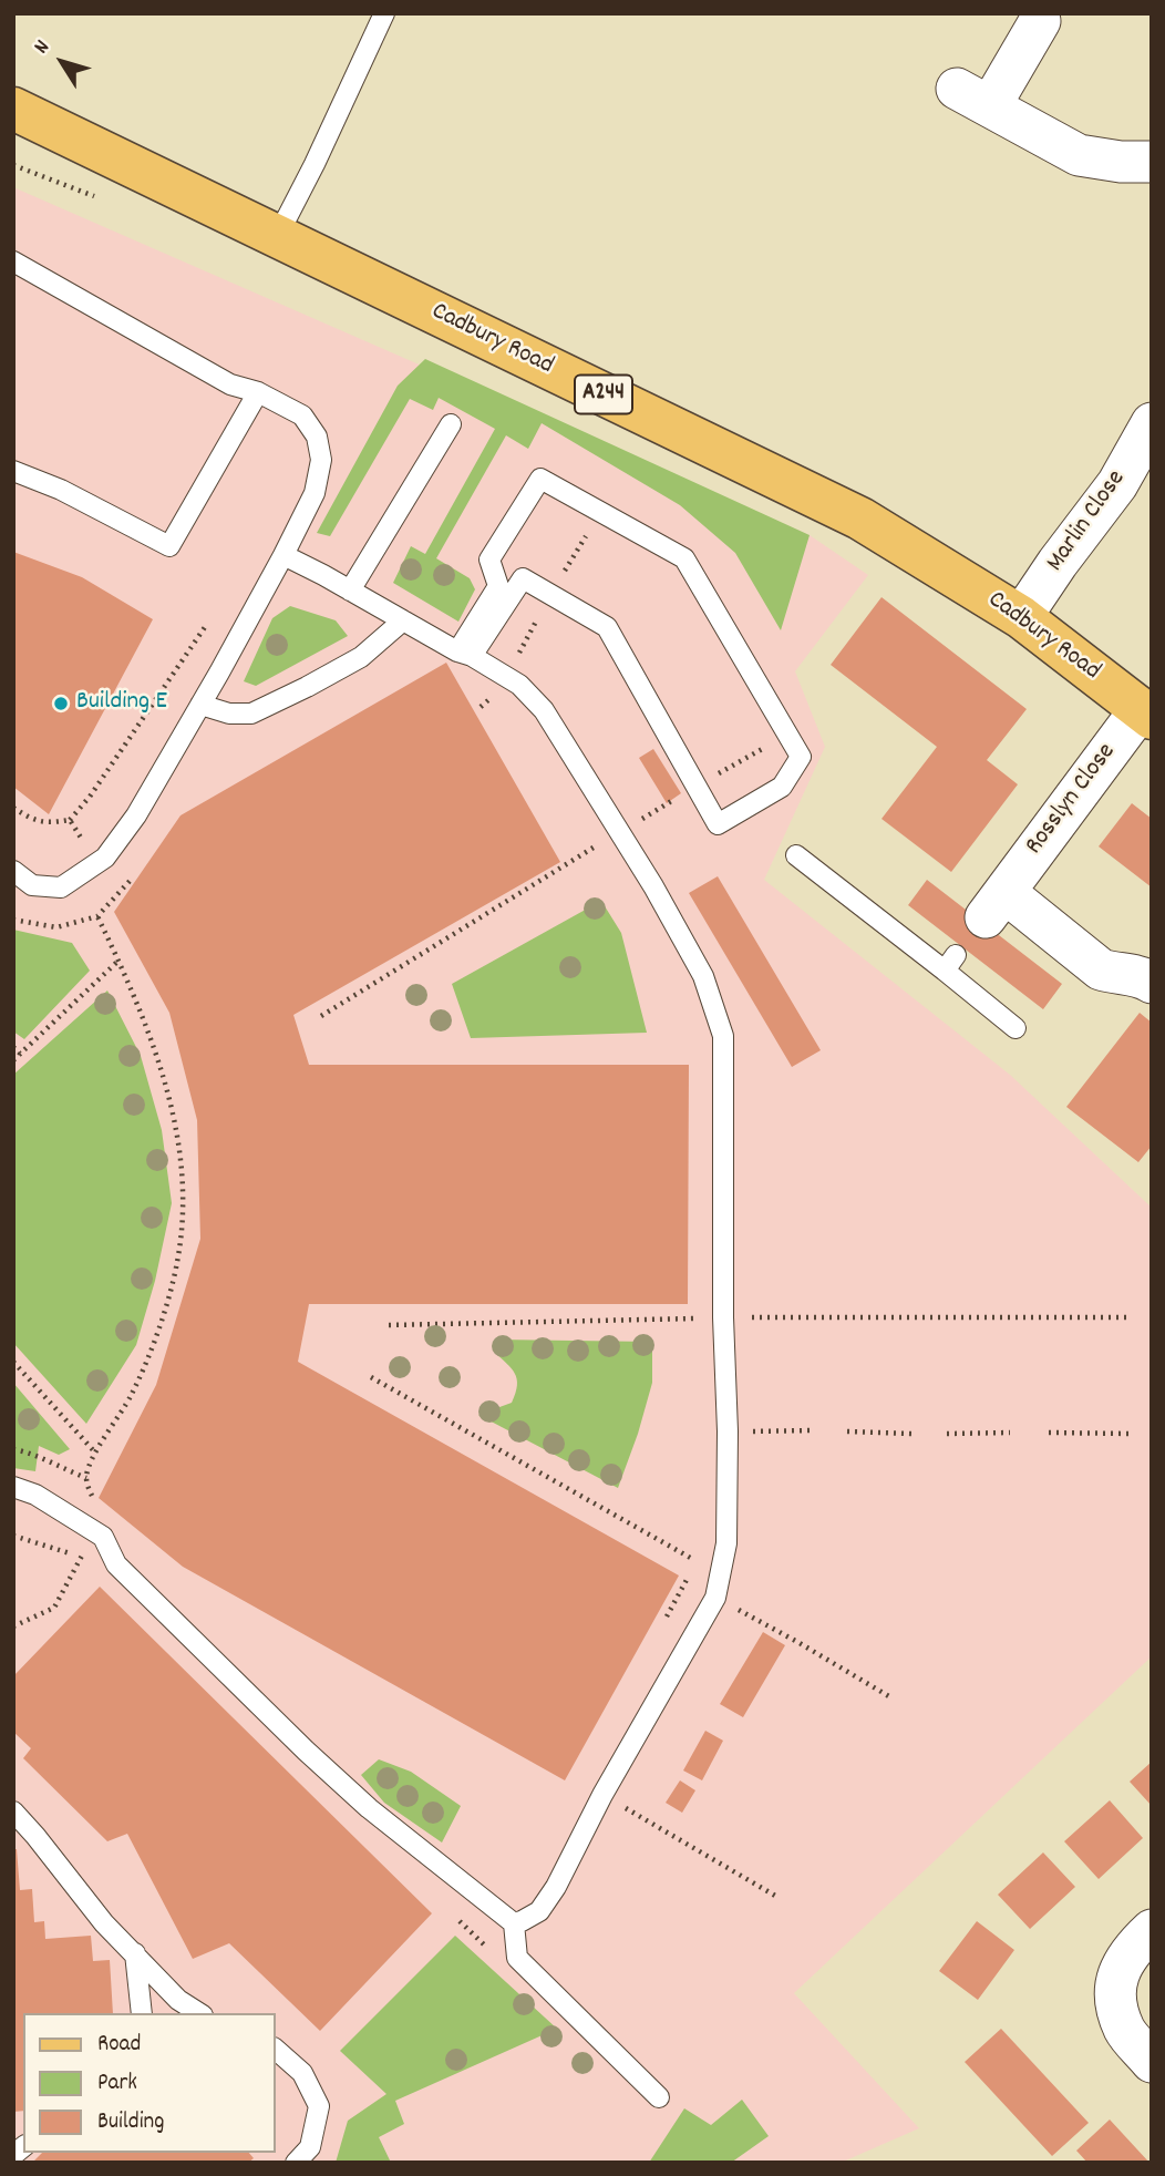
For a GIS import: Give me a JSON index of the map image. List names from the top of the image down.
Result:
{
  "streets": {
    "main road": ["Cadbury Road", "A244"],
    "street": ["Marlin Close", "Rosslyn Close"]
  },
  "crossings": [
    ["Cadbury Road", "Marlin Close"],
    ["Cadbury Road", "Rosslyn Close"]
  ],
  "places": ["Building E"],
  "legend": ["Road", "Park", "Building"],
  "north": "top left"
}
